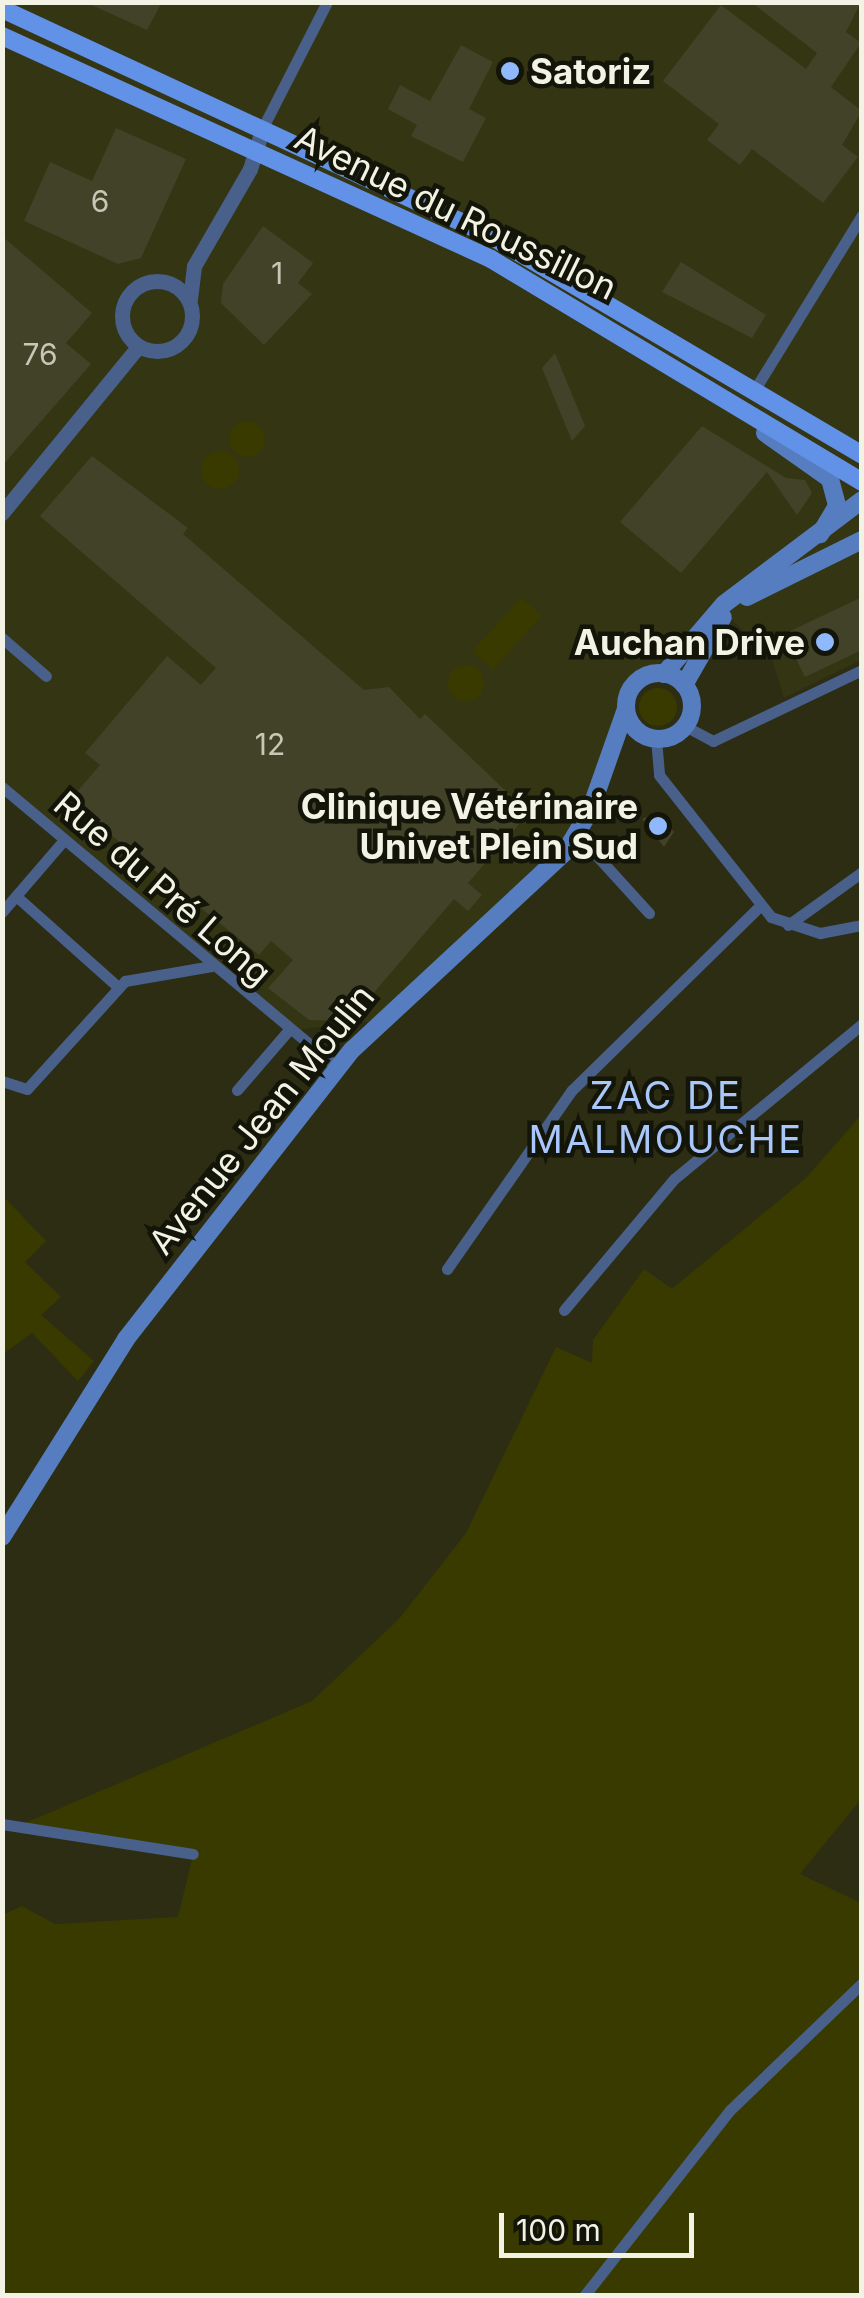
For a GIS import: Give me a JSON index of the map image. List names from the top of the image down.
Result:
{
  "streets": {
    "main road": ["Avenue du Roussillon", "Avenue Jean Moulin"],
    "street": ["Rue du Pré Long"]
  },
  "crossings": [
    ["Rue du Pré Long", "Avenue Jean Moulin"]
  ],
  "districts": ["ZAC DE MALMOUCHE"],
  "places": ["Satoriz", "Auchan Drive", "Clinique Vétérinaire Univet Plein Sud"],
  "house_numbers": [
    "6",
    "1",
    "76",
    "12"
  ],
  "scale_bar": "100 m"
}
